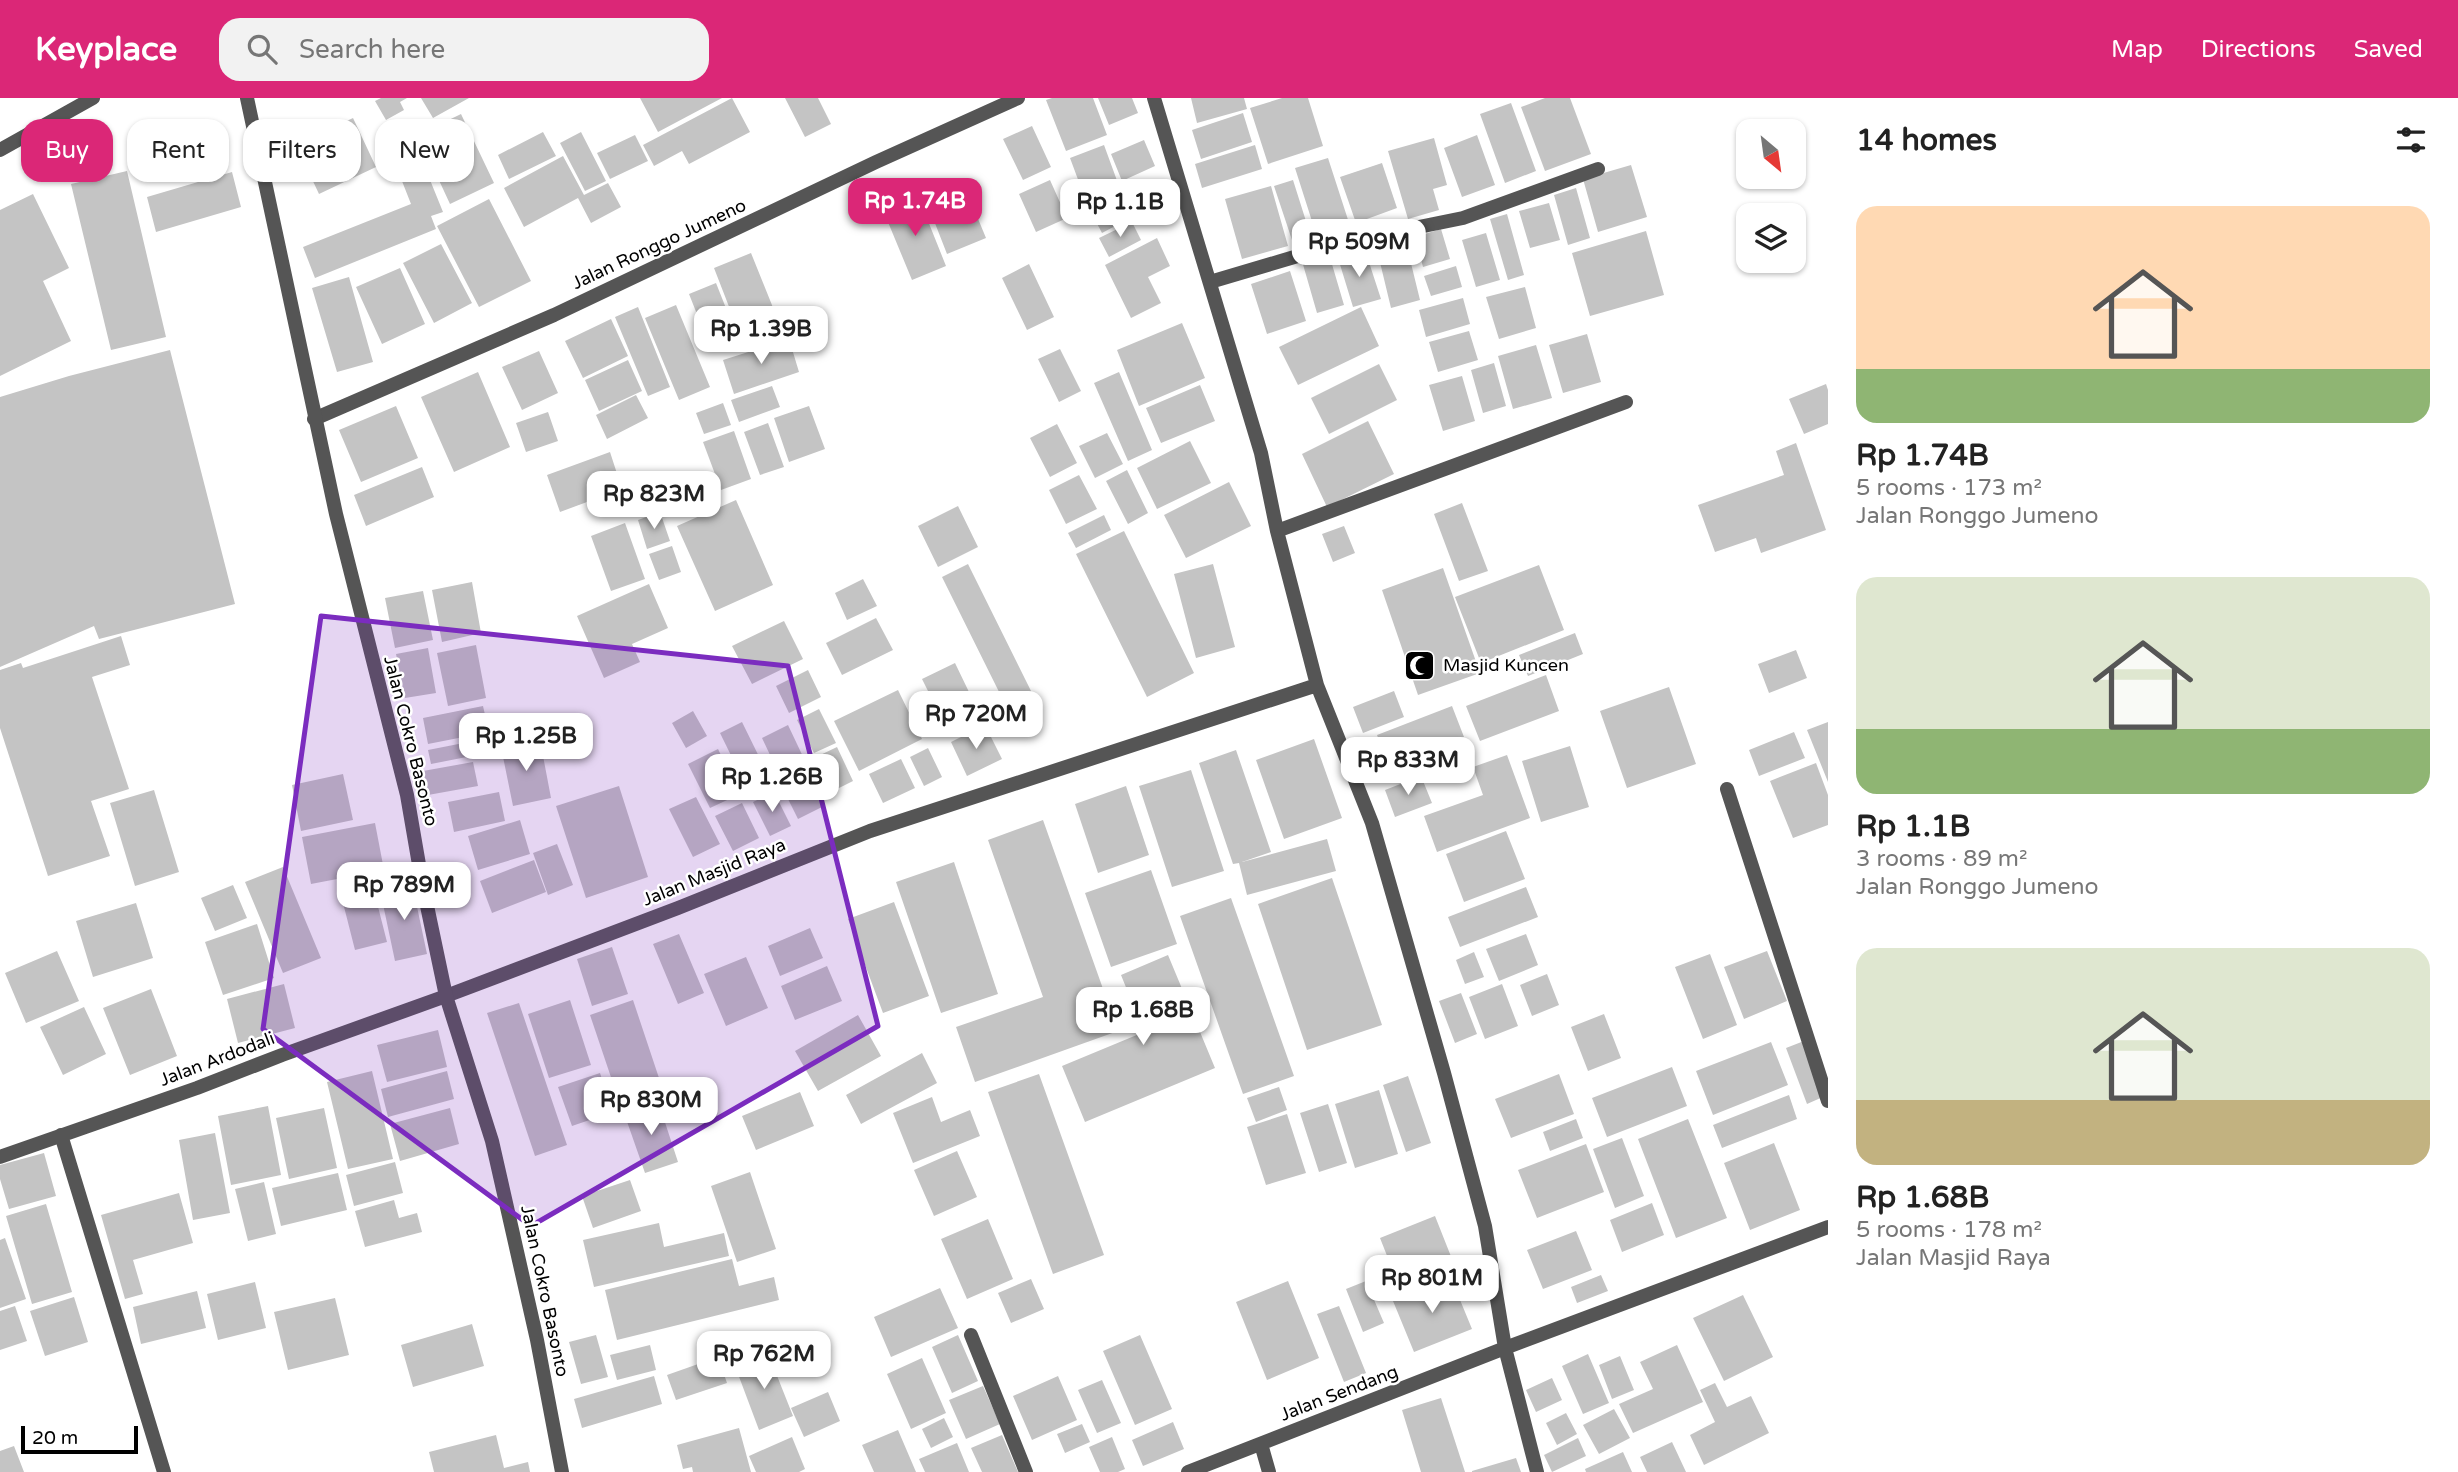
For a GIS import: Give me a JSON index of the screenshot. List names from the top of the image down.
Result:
{
  "streets": {
    "street": [
      "Jalan Ronggo Jumeno",
      "Jalan Cokro Basonto",
      "Jalan Masjid Raya",
      "Jalan Ardodali",
      "Jalan Sendang"
    ]
  },
  "crossings": [
    ["Jalan Ronggo Jumeno", "Jalan Cokro Basonto"],
    ["Jalan Cokro Basonto", "Jalan Masjid Raya"],
    ["Jalan Cokro Basonto", "Jalan Ardodali"],
    ["Jalan Masjid Raya", "Jalan Ardodali"]
  ],
  "places": {
    "mosque": ["Masjid Kuncen"]
  },
  "scale_bar": "20 m",
  "north": "bottom right",
  "page": {
    "header": "Keyplace",
    "search": "Search here",
    "nav": ["Map", "Directions", "Saved"],
    "heading": "14 homes",
    "chip": [
      "Buy",
      "Rent",
      "Filters",
      "New"
    ],
    "price": [
      "Rp 1.74B",
      "Rp 1.1B",
      "Rp 509M",
      "Rp 1.39B",
      "Rp 823M",
      "Rp 720M",
      "Rp 1.25B",
      "Rp 833M",
      "Rp 1.26B",
      "Rp 789M",
      "Rp 1.68B",
      "Rp 830M",
      "Rp 801M",
      "Rp 762M"
    ],
    "list": [
      {
        "name": "Rp 1.74B",
        "note": "5 rooms · 173 m² · Jalan Ronggo Jumeno"
      },
      {
        "name": "Rp 1.1B",
        "note": "3 rooms · 89 m² · Jalan Ronggo Jumeno"
      },
      {
        "name": "Rp 1.68B",
        "note": "5 rooms · 178 m² · Jalan Masjid Raya"
      }
    ],
    "scale": "20 m"
  }
}
